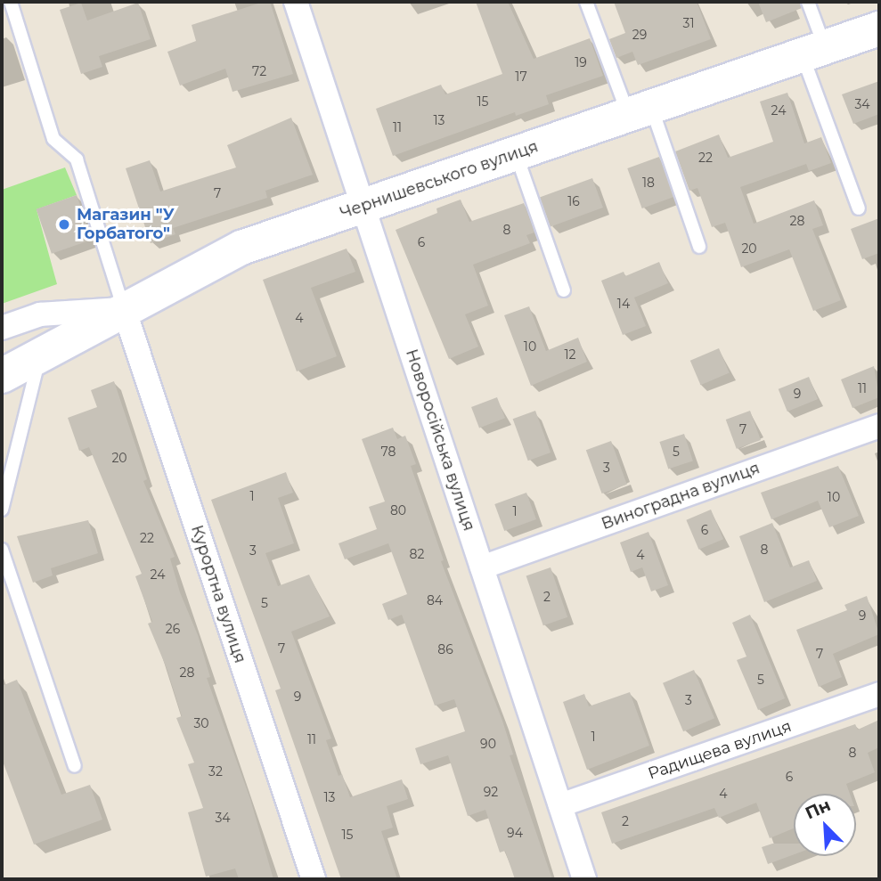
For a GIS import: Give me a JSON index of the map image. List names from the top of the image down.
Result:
{
  "streets": {
    "street": [
      "Чернишевського вулиця",
      "Новоросійська вулиця",
      "Виноградна вулиця",
      "Курортна вулиця",
      "Радищева вулиця"
    ]
  },
  "crossings": [
    ["Чернишевського вулиця", "Новоросійська вулиця"],
    ["Чернишевського вулиця", "Курортна вулиця"],
    ["Новоросійська вулиця", "Виноградна вулиця"],
    ["Новоросійська вулиця", "Радищева вулиця"]
  ],
  "places": ["Магазин \"У Горбатого\""],
  "house_numbers": [
    "31",
    "29",
    "19",
    "72",
    "17",
    "15",
    "34",
    "24",
    "13",
    "11",
    "22",
    "18",
    "7",
    "16",
    "28",
    "8",
    "6",
    "20",
    "14",
    "4",
    "10",
    "12",
    "11",
    "9",
    "7",
    "78",
    "5",
    "20",
    "3",
    "1",
    "10",
    "80",
    "1",
    "6",
    "22",
    "8",
    "3",
    "82",
    "4",
    "24",
    "2",
    "84",
    "5",
    "9",
    "26",
    "7",
    "86",
    "7",
    "28",
    "5",
    "9",
    "3",
    "30",
    "1",
    "11",
    "90",
    "8",
    "32",
    "6",
    "92",
    "4",
    "13",
    "34",
    "2",
    "94",
    "15"
  ],
  "north": "top left"
}
